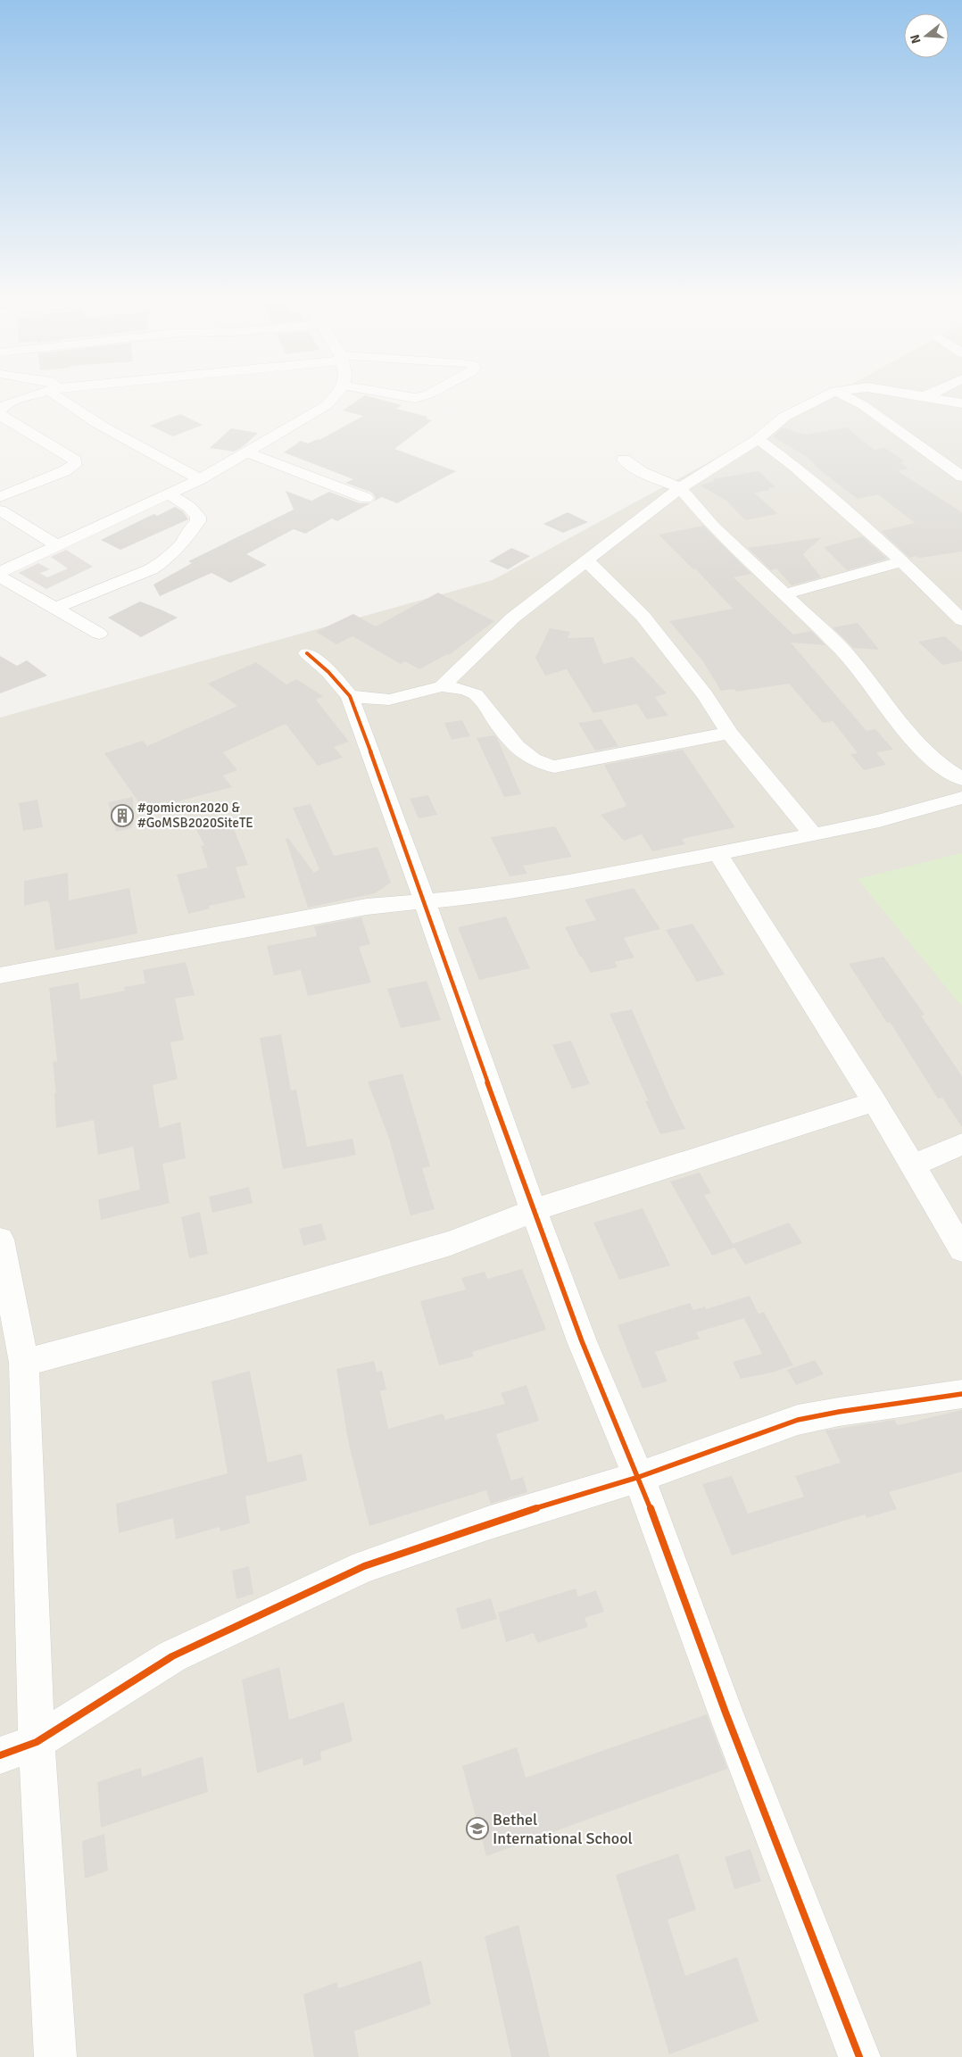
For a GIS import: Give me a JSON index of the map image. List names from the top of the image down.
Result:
{
  "places": {
    "building": ["#gomicron2020 & #GoMSB2020SiteTE"],
    "school or university": ["Bethel International School"]
  },
  "north": "left"
}
